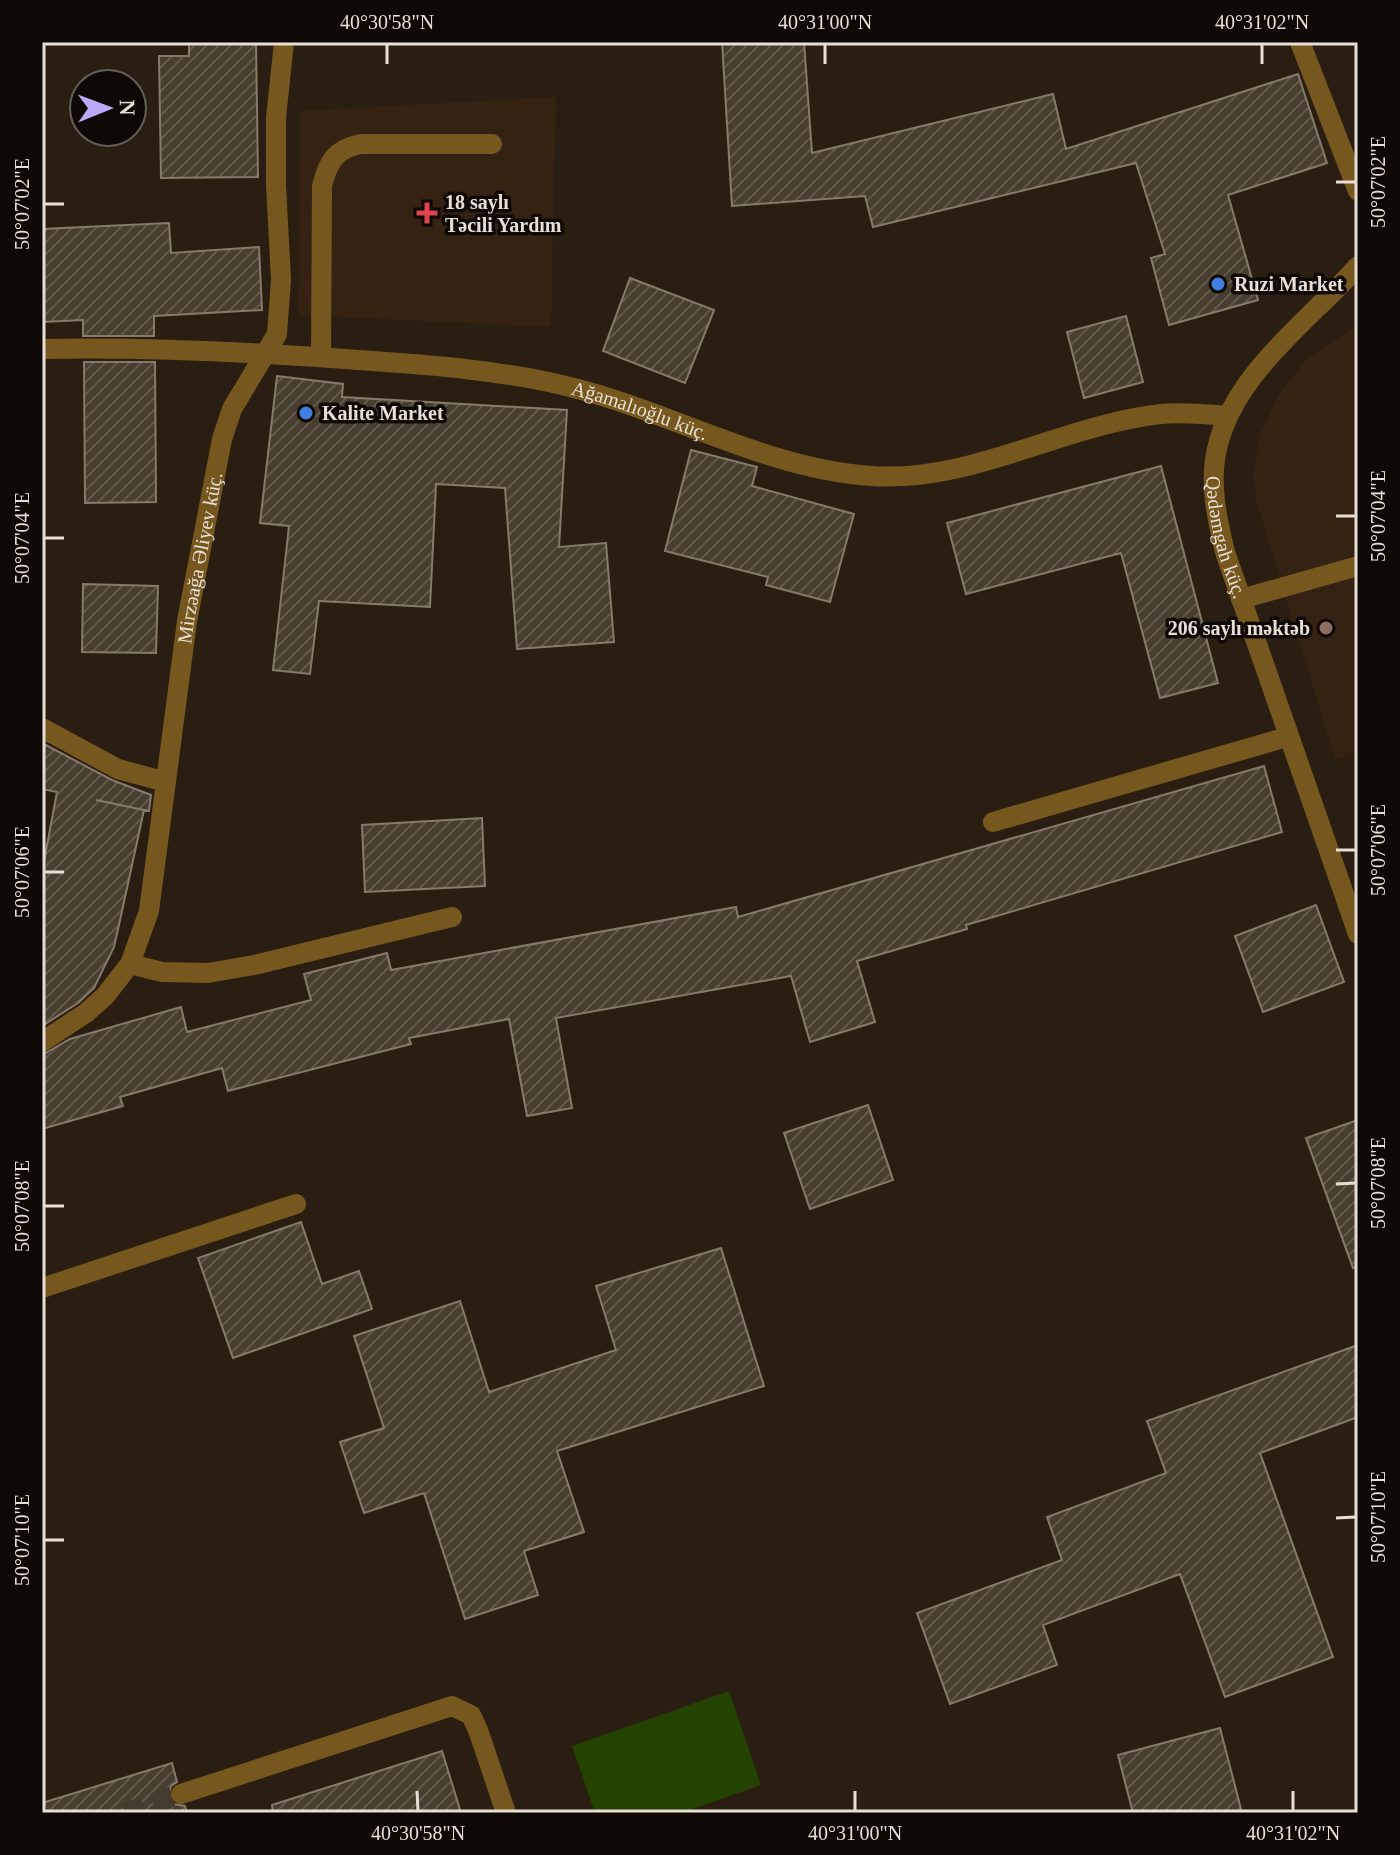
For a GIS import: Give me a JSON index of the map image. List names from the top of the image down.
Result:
{
  "streets": {
    "street": ["Ağamalıoğlu küç.", "Qədəmgah küç.", "Mirzəağa Əliyev küç."]
  },
  "crossings": [
    ["Ağamalıoğlu küç.", "Qədəmgah küç."],
    ["Ağamalıoğlu küç.", "Mirzəağa Əliyev küç."]
  ],
  "places": {
    "health": ["18 saylı Təcili Yardım"],
    "other": ["Ruzi Market", "Kalite Market", "206 saylı məktəb"]
  },
  "north": "right",
  "coordinates": [
    "40°30'58\"N",
    "40°31'00\"N",
    "40°31'02\"N",
    "50°07'02\"E",
    "50°07'04\"E",
    "50°07'06\"E",
    "50°07'08\"E",
    "50°07'10\"E"
  ]
}
